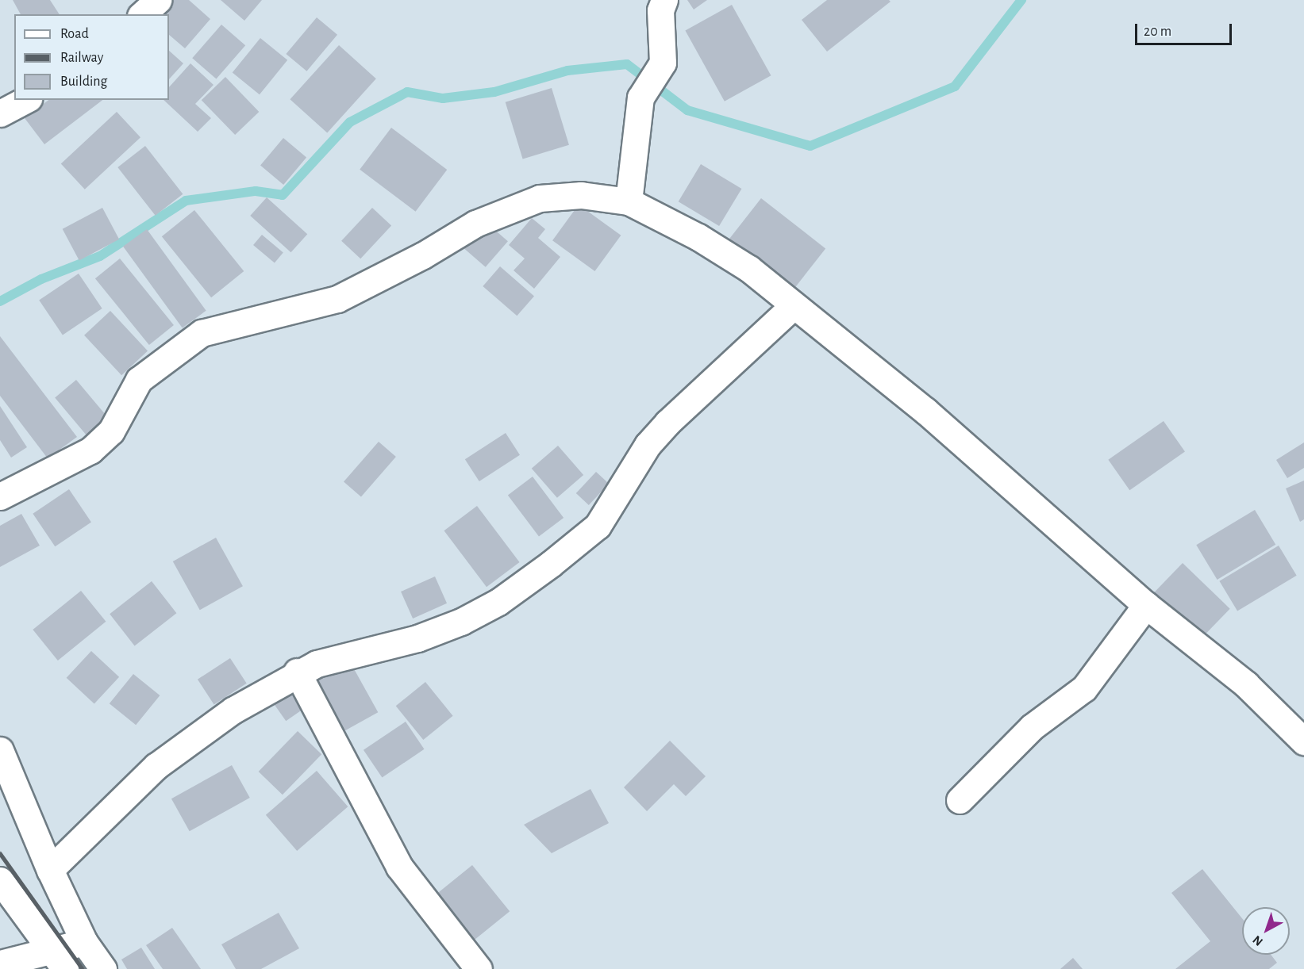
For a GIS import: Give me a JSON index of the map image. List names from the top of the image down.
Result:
{
  "legend": ["Road", "Railway", "Building"],
  "scale_bar": "20 m",
  "north": "bottom left"
}
